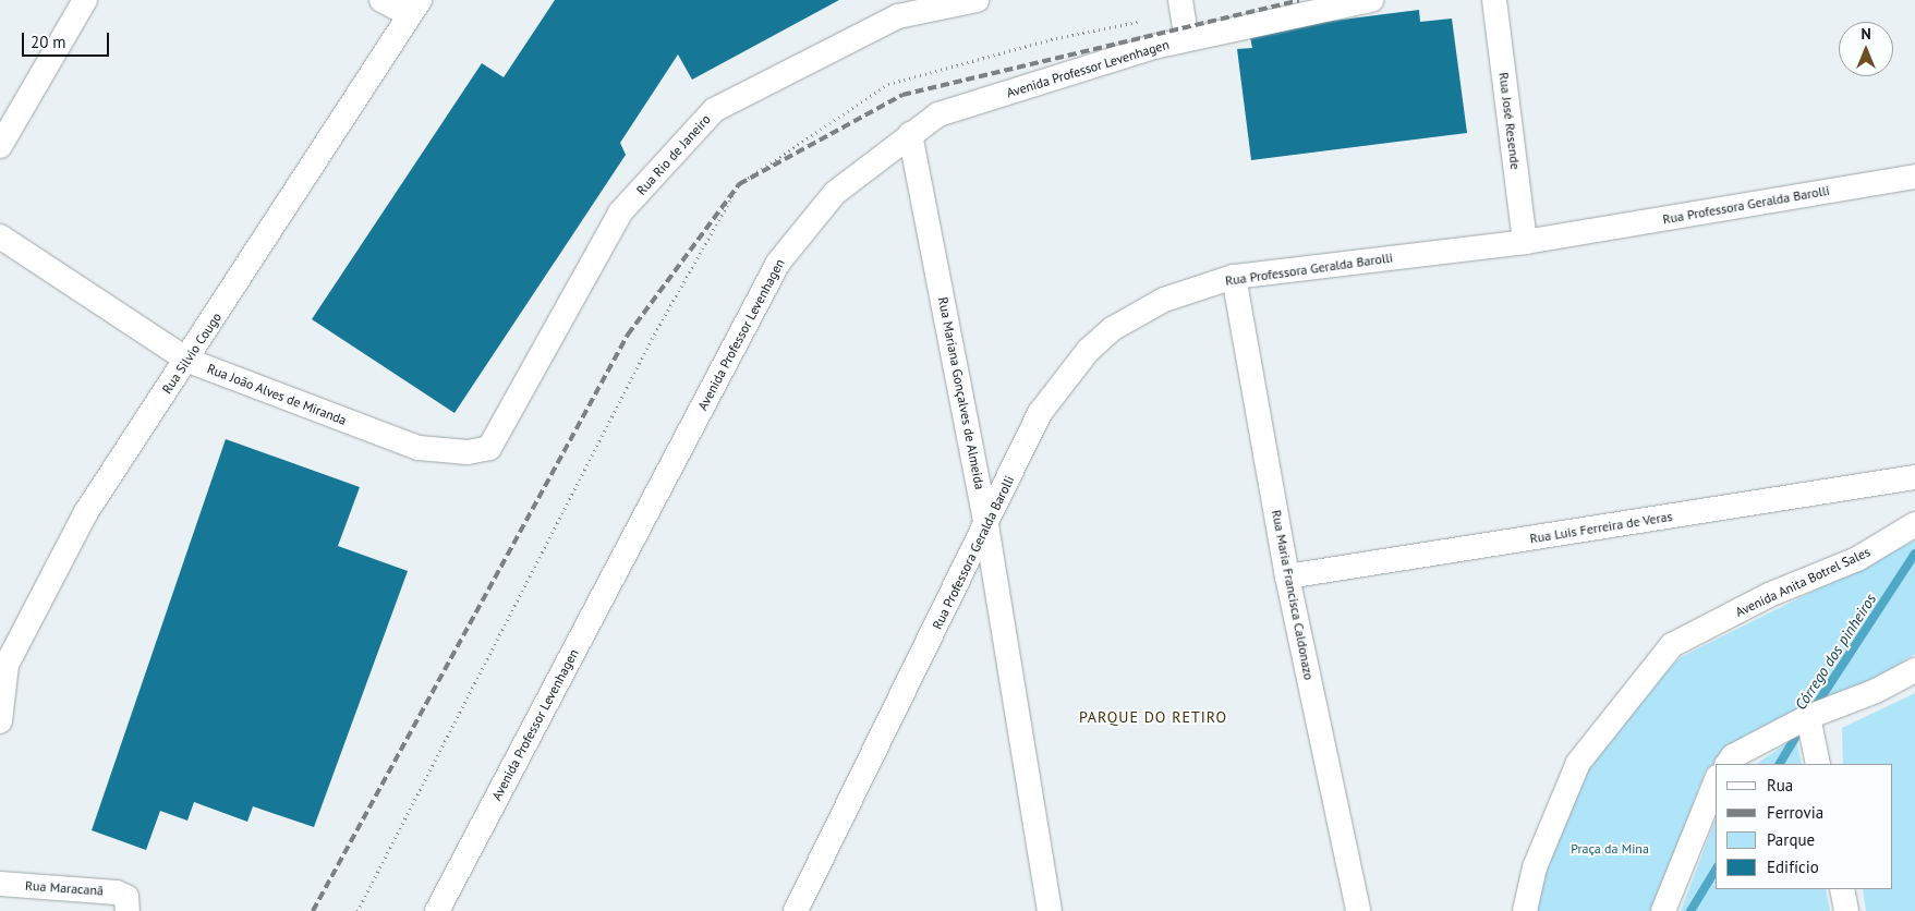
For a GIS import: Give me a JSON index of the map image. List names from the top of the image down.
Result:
{
  "streets": {
    "street": [
      "Avenida Professor Levenhagen",
      "Rua José Resende",
      "Rua Rio de Janeiro",
      "Rua Professora Geralda Barolli",
      "Rua Silvio Cougo",
      "Rua Mariana Gonçalves de Almeida",
      "Rua João Alves de Miranda",
      "Rua Luis Ferreira de Veras",
      "Avenida Anita Botrel Sales",
      "Rua Maria Francisca Caldonazo",
      "Rua Maracanã"
    ]
  },
  "crossings": [
    ["Avenida Professor Levenhagen", "Rua Mariana Gonçalves de Almeida"],
    ["Rua José Resende", "Rua Professora Geralda Barolli"],
    ["Rua Rio de Janeiro", "Rua João Alves de Miranda"],
    ["Rua Professora Geralda Barolli", "Rua Mariana Gonçalves de Almeida"],
    ["Rua Professora Geralda Barolli", "Rua Maria Francisca Caldonazo"],
    ["Rua Silvio Cougo", "Rua João Alves de Miranda"],
    ["Rua Luis Ferreira de Veras", "Rua Maria Francisca Caldonazo"]
  ],
  "districts": ["PARQUE DO RETIRO"],
  "water": ["Córrego dos pinheiros"],
  "parks": ["Praça da Mina"],
  "legend": [
    "Rua",
    "Ferrovia",
    "Parque",
    "Edifício"
  ],
  "scale_bar": "20 m",
  "north": "top"
}
